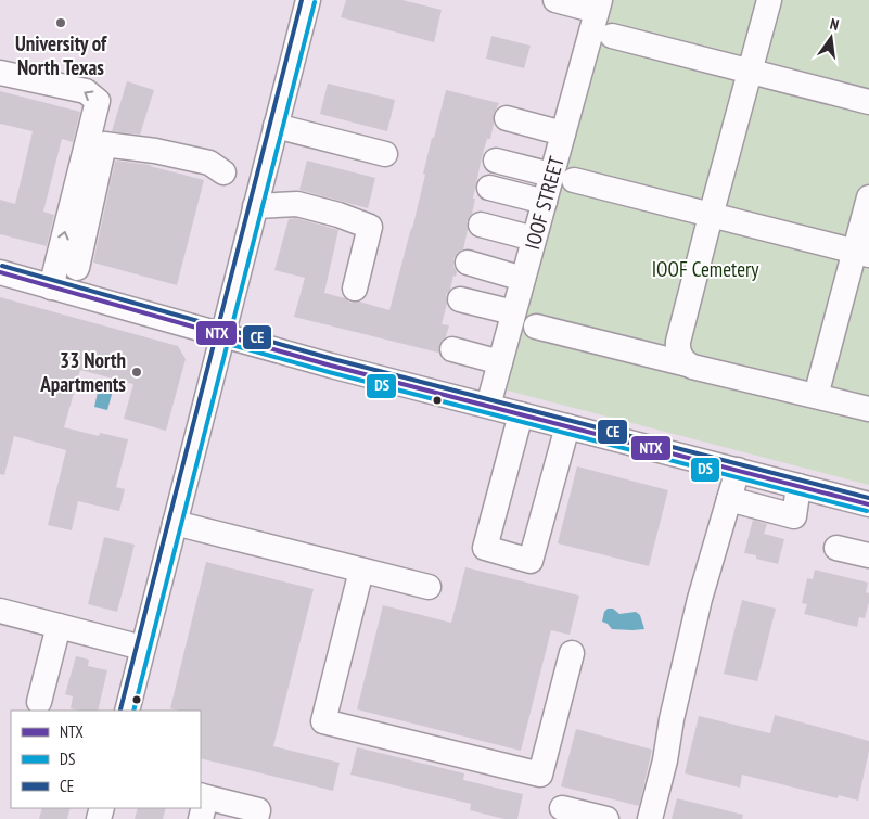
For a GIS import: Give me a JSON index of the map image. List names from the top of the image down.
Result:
{
  "streets": {
    "street": ["IOOF STREET"]
  },
  "parks": ["IOOF Cemetery"],
  "places": ["University of North Texas", "33 North Apartments"],
  "lines": ["transit line CE", "transit line DS", "transit line NTX"],
  "legend": ["NTX", "DS", "CE"],
  "north": "top"
}
